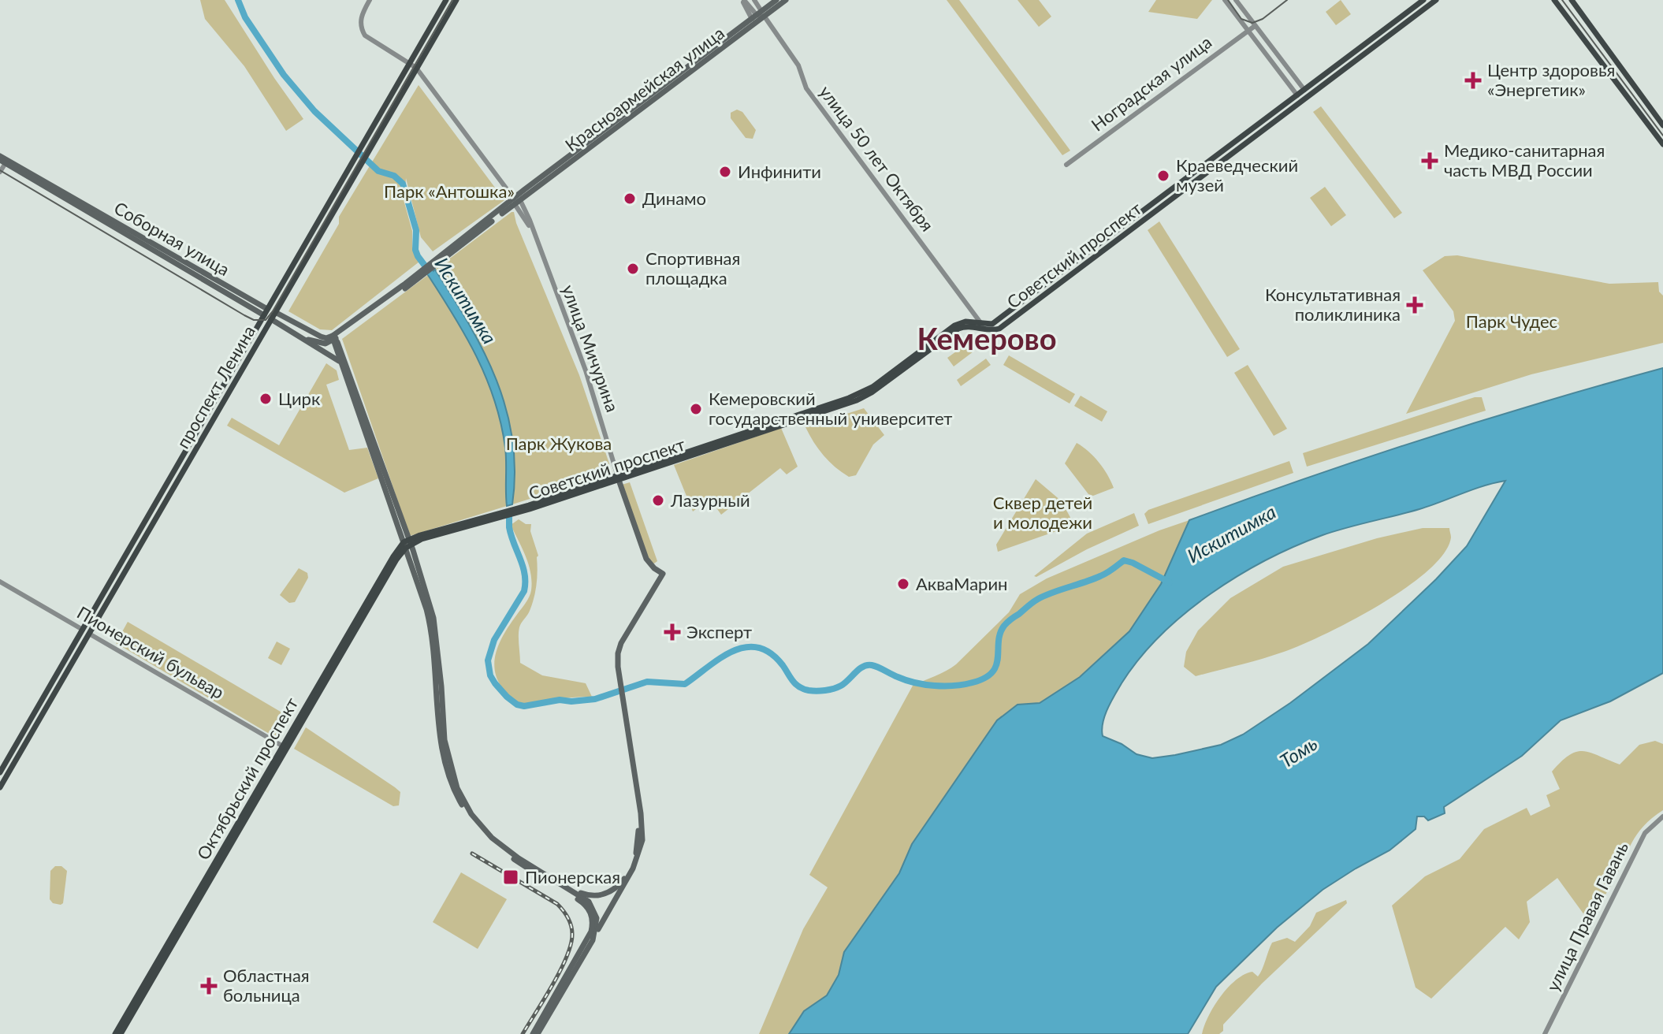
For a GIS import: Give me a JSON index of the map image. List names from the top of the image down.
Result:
{
  "streets": {
    "main road": [
      "Красноармейская улица",
      "Соборная улица",
      "Советский проспект",
      "проспект Ленина",
      "Пионерский бульвар",
      "Октябрьский проспект"
    ],
    "street": [
      "Ноградская улица",
      "улица 50 лет Октября",
      "улица Мичурина",
      "улица Правая Гавань"
    ]
  },
  "crossings": [
    ["Красноармейская улица", "улица 50 лет Октября"],
    ["Красноармейская улица", "Соборная улица"],
    ["Красноармейская улица", "улица Мичурина"],
    ["улица 50 лет Октября", "Советский проспект"],
    ["Соборная улица", "проспект Ленина"],
    ["Советский проспект", "улица Мичурина"],
    ["Советский проспект", "Октябрьский проспект"],
    ["улица Мичурина", "проспект Ленина"],
    ["проспект Ленина", "Пионерский бульвар"],
    ["Пионерский бульвар", "Октябрьский проспект"]
  ],
  "districts": ["Кемерово"],
  "water": ["Искитимка", "Томь"],
  "parks": [
    "Парк «Антошка»",
    "Парк Чудес",
    "Парк Жукова",
    "Сквер детей и молодежи"
  ],
  "places": {
    "health": [
      "Центр здоровья «Энергетик»",
      "Медико-санитарная часть МВД России",
      "Консультативная поликлиника",
      "Эксперт",
      "Областная больница"
    ],
    "other": [
      "Инфинити",
      "Краеведческий музей",
      "Динамо",
      "Спортивная площадка",
      "Цирк",
      "Кемеровский государственный университет",
      "Лазурный",
      "АкваМарин"
    ],
    "transit": ["Пионерская"]
  }
}
